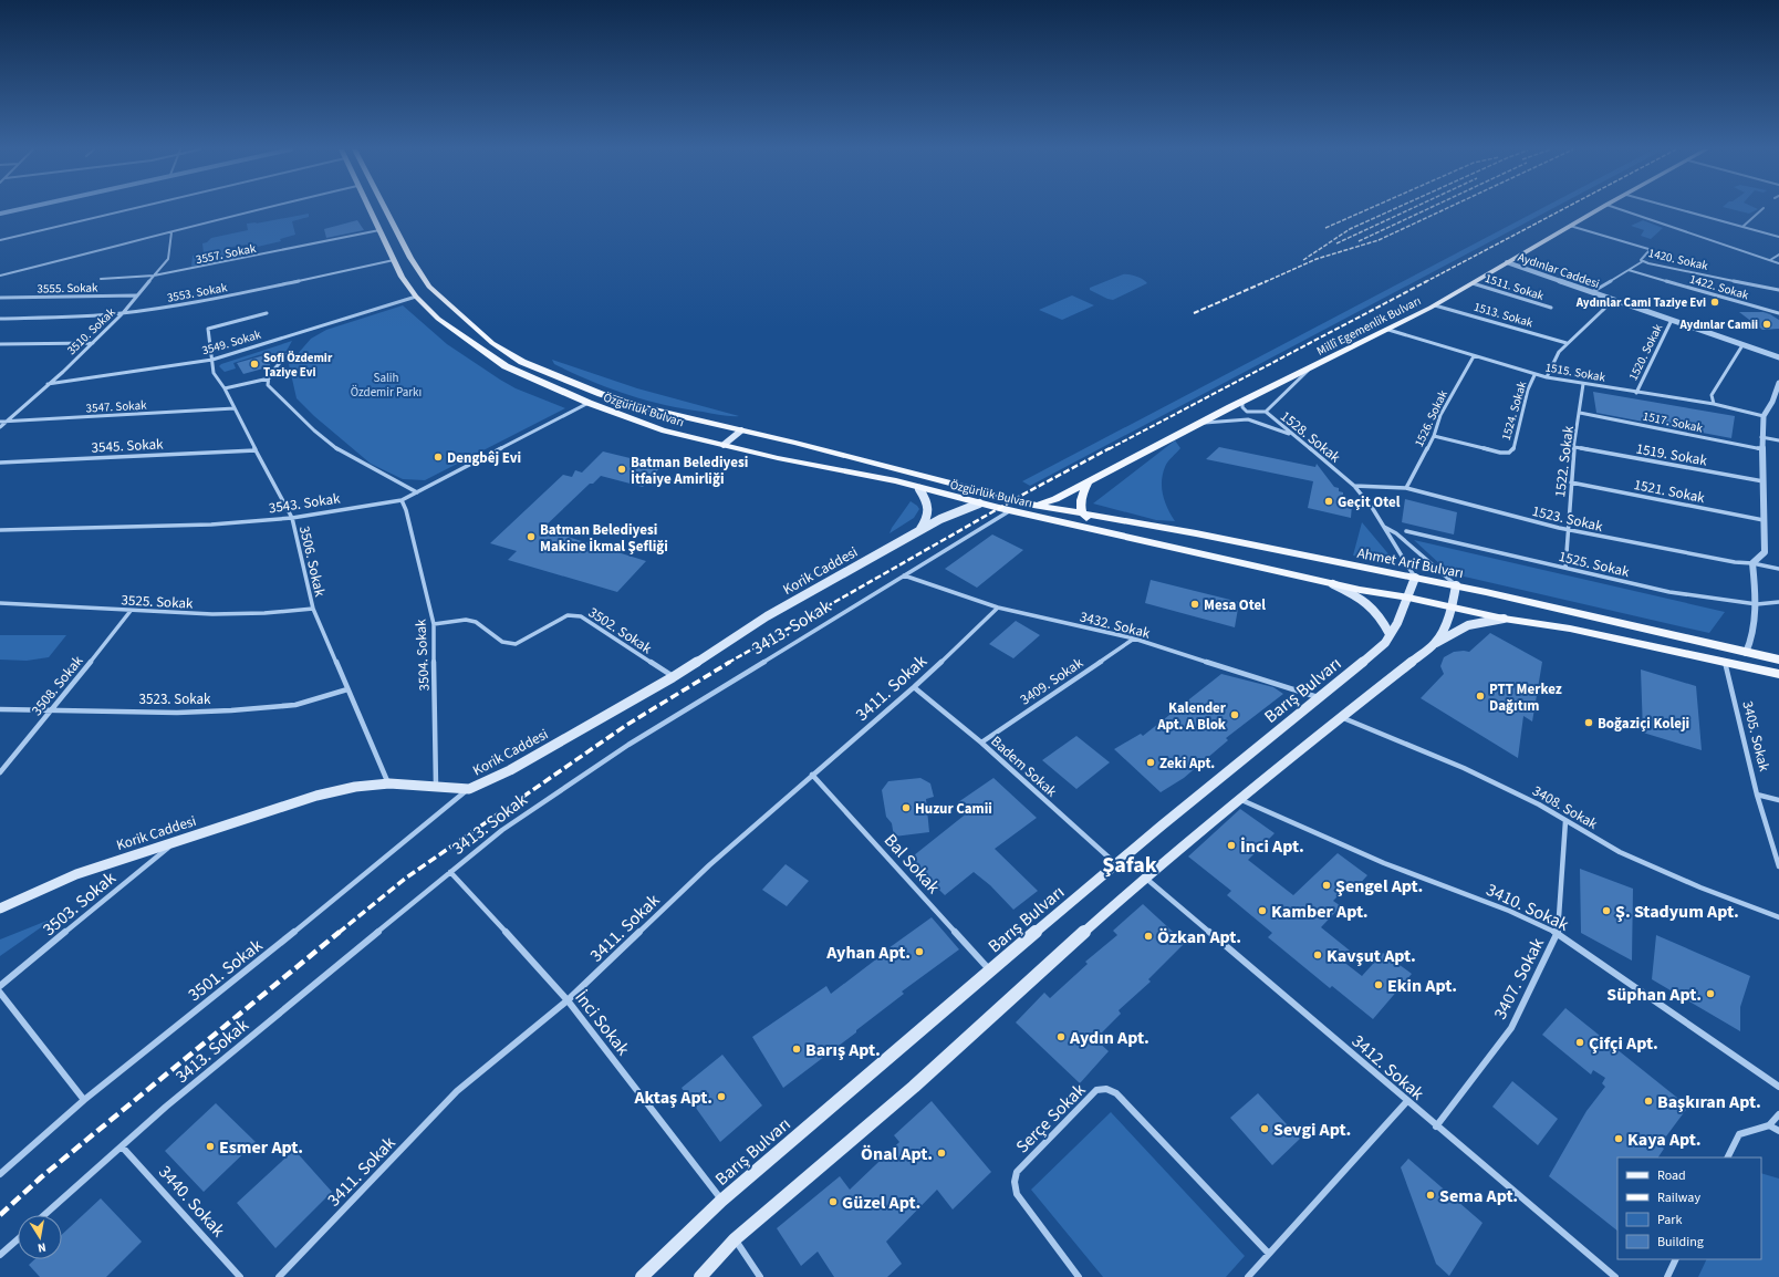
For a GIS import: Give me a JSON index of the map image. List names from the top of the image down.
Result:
{
  "streets": {
    "main road": [
      "Millî Egemenlik Bulvarı",
      "Özgürlük Bulvarı",
      "Ahmet Arif Bulvarı",
      "Korik Caddesi",
      "Barış Bulvarı"
    ],
    "street": [
      "3557. Sokak",
      "1420. Sokak",
      "Aydınlar Caddesi",
      "1511. Sokak",
      "1422. Sokak",
      "3555. Sokak",
      "3553. Sokak",
      "1513. Sokak",
      "3510. Sokak",
      "3549. Sokak",
      "1520. Sokak",
      "1515. Sokak",
      "3547. Sokak",
      "1524. Sokak",
      "1526. Sokak",
      "1517. Sokak",
      "1528. Sokak",
      "3545. Sokak",
      "1519. Sokak",
      "1522. Sokak",
      "1521. Sokak",
      "3543. Sokak",
      "1523. Sokak",
      "3506. Sokak",
      "1525. Sokak",
      "3525. Sokak",
      "3432. Sokak",
      "3413. Sokak",
      "3502. Sokak",
      "3504. Sokak",
      "3409. Sokak",
      "3508. Sokak",
      "3411. Sokak",
      "3523. Sokak",
      "3405. Sokak",
      "Badem Sokak",
      "3408. Sokak",
      "Bal Sokak",
      "3503. Sokak",
      "3410. Sokak",
      "3501. Sokak",
      "3407. Sokak",
      "İnci Sokak",
      "3412. Sokak",
      "Serçe Sokak",
      "3440. Sokak"
    ]
  },
  "crossings": [
    ["3557. Sokak", "3510. Sokak"],
    ["3557. Sokak", "Özgürlük Bulvarı"],
    ["1420. Sokak", "Millî Egemenlik Bulvarı"],
    ["Aydınlar Caddesi", "Millî Egemenlik Bulvarı"],
    ["Aydınlar Caddesi", "1520. Sokak"],
    ["1511. Sokak", "Millî Egemenlik Bulvarı"],
    ["3555. Sokak", "3510. Sokak"],
    ["3553. Sokak", "3510. Sokak"],
    ["3553. Sokak", "Özgürlük Bulvarı"],
    ["1513. Sokak", "Millî Egemenlik Bulvarı"],
    ["1513. Sokak", "1524. Sokak"],
    ["Millî Egemenlik Bulvarı", "1515. Sokak"],
    ["Millî Egemenlik Bulvarı", "Özgürlük Bulvarı"],
    ["Millî Egemenlik Bulvarı", "1528. Sokak"],
    ["Millî Egemenlik Bulvarı", "Ahmet Arif Bulvarı"],
    ["3510. Sokak", "3549. Sokak"],
    ["3510. Sokak", "3547. Sokak"],
    ["3549. Sokak", "Özgürlük Bulvarı"],
    ["3549. Sokak", "3506. Sokak"],
    ["1520. Sokak", "1515. Sokak"],
    ["1515. Sokak", "1524. Sokak"],
    ["1515. Sokak", "1526. Sokak"],
    ["1515. Sokak", "1522. Sokak"],
    ["3547. Sokak", "3506. Sokak"],
    ["Özgürlük Bulvarı", "3543. Sokak"],
    ["Özgürlük Bulvarı", "Ahmet Arif Bulvarı"],
    ["Özgürlük Bulvarı", "Korik Caddesi"],
    ["Özgürlük Bulvarı", "3413. Sokak"],
    ["1524. Sokak", "1526. Sokak"],
    ["1526. Sokak", "1523. Sokak"],
    ["1517. Sokak", "1522. Sokak"],
    ["1528. Sokak", "1523. Sokak"],
    ["1528. Sokak", "Ahmet Arif Bulvarı"],
    ["1528. Sokak", "Barış Bulvarı"],
    ["3545. Sokak", "3506. Sokak"],
    ["1519. Sokak", "1522. Sokak"],
    ["1522. Sokak", "1521. Sokak"],
    ["1522. Sokak", "1523. Sokak"],
    ["1522. Sokak", "1525. Sokak"],
    ["3543. Sokak", "3506. Sokak"],
    ["3543. Sokak", "3504. Sokak"],
    ["3506. Sokak", "Korik Caddesi"],
    ["3506. Sokak", "3525. Sokak"],
    ["3506. Sokak", "3523. Sokak"],
    ["Ahmet Arif Bulvarı", "Barış Bulvarı"],
    ["Korik Caddesi", "3502. Sokak"],
    ["Korik Caddesi", "3504. Sokak"],
    ["Korik Caddesi", "3503. Sokak"],
    ["Korik Caddesi", "3501. Sokak"],
    ["3525. Sokak", "3508. Sokak"],
    ["3432. Sokak", "3413. Sokak"],
    ["3432. Sokak", "3409. Sokak"],
    ["3432. Sokak", "3411. Sokak"],
    ["3432. Sokak", "Barış Bulvarı"],
    ["3413. Sokak", "İnci Sokak"],
    ["3413. Sokak", "3440. Sokak"],
    ["3502. Sokak", "3504. Sokak"],
    ["3409. Sokak", "Badem Sokak"],
    ["3508. Sokak", "3523. Sokak"],
    ["3411. Sokak", "Badem Sokak"],
    ["3411. Sokak", "Bal Sokak"],
    ["3411. Sokak", "İnci Sokak"],
    ["Barış Bulvarı", "Badem Sokak"],
    ["Barış Bulvarı", "Bal Sokak"],
    ["Barış Bulvarı", "İnci Sokak"],
    ["3408. Sokak", "3407. Sokak"],
    ["3410. Sokak", "3407. Sokak"],
    ["3407. Sokak", "3412. Sokak"]
  ],
  "districts": ["Şafak"],
  "parks": ["Salih Özdemir Parkı"],
  "places": [
    "Aydınlar Cami Taziye Evi",
    "Aydınlar Camii",
    "Sofi Özdemir Taziye Evi",
    "Dengbêj Evi",
    "Batman Belediyesi İtfaiye Amirliği",
    "Geçit Otel",
    "Batman Belediyesi Makine İkmal Şefliği",
    "Mesa Otel",
    "PTT Merkez Dağıtım",
    "Kalender Apt. A Blok",
    "Boğaziçi Koleji",
    "Zeki Apt.",
    "Huzur Camii",
    "İnci Apt.",
    "Şengel Apt.",
    "Kamber Apt.",
    "Ş. Stadyum Apt.",
    "Özkan Apt.",
    "Ayhan Apt.",
    "Kavşut Apt.",
    "Ekin Apt.",
    "Süphan Apt.",
    "Aydın Apt.",
    "Çifçi Apt.",
    "Barış Apt.",
    "Aktaş Apt.",
    "Başkıran Apt.",
    "Sevgi Apt.",
    "Kaya Apt.",
    "Esmer Apt.",
    "Önal Apt.",
    "Sema Apt.",
    "Güzel Apt."
  ],
  "legend": [
    "Road",
    "Railway",
    "Park",
    "Building"
  ],
  "north": "bottom"
}
